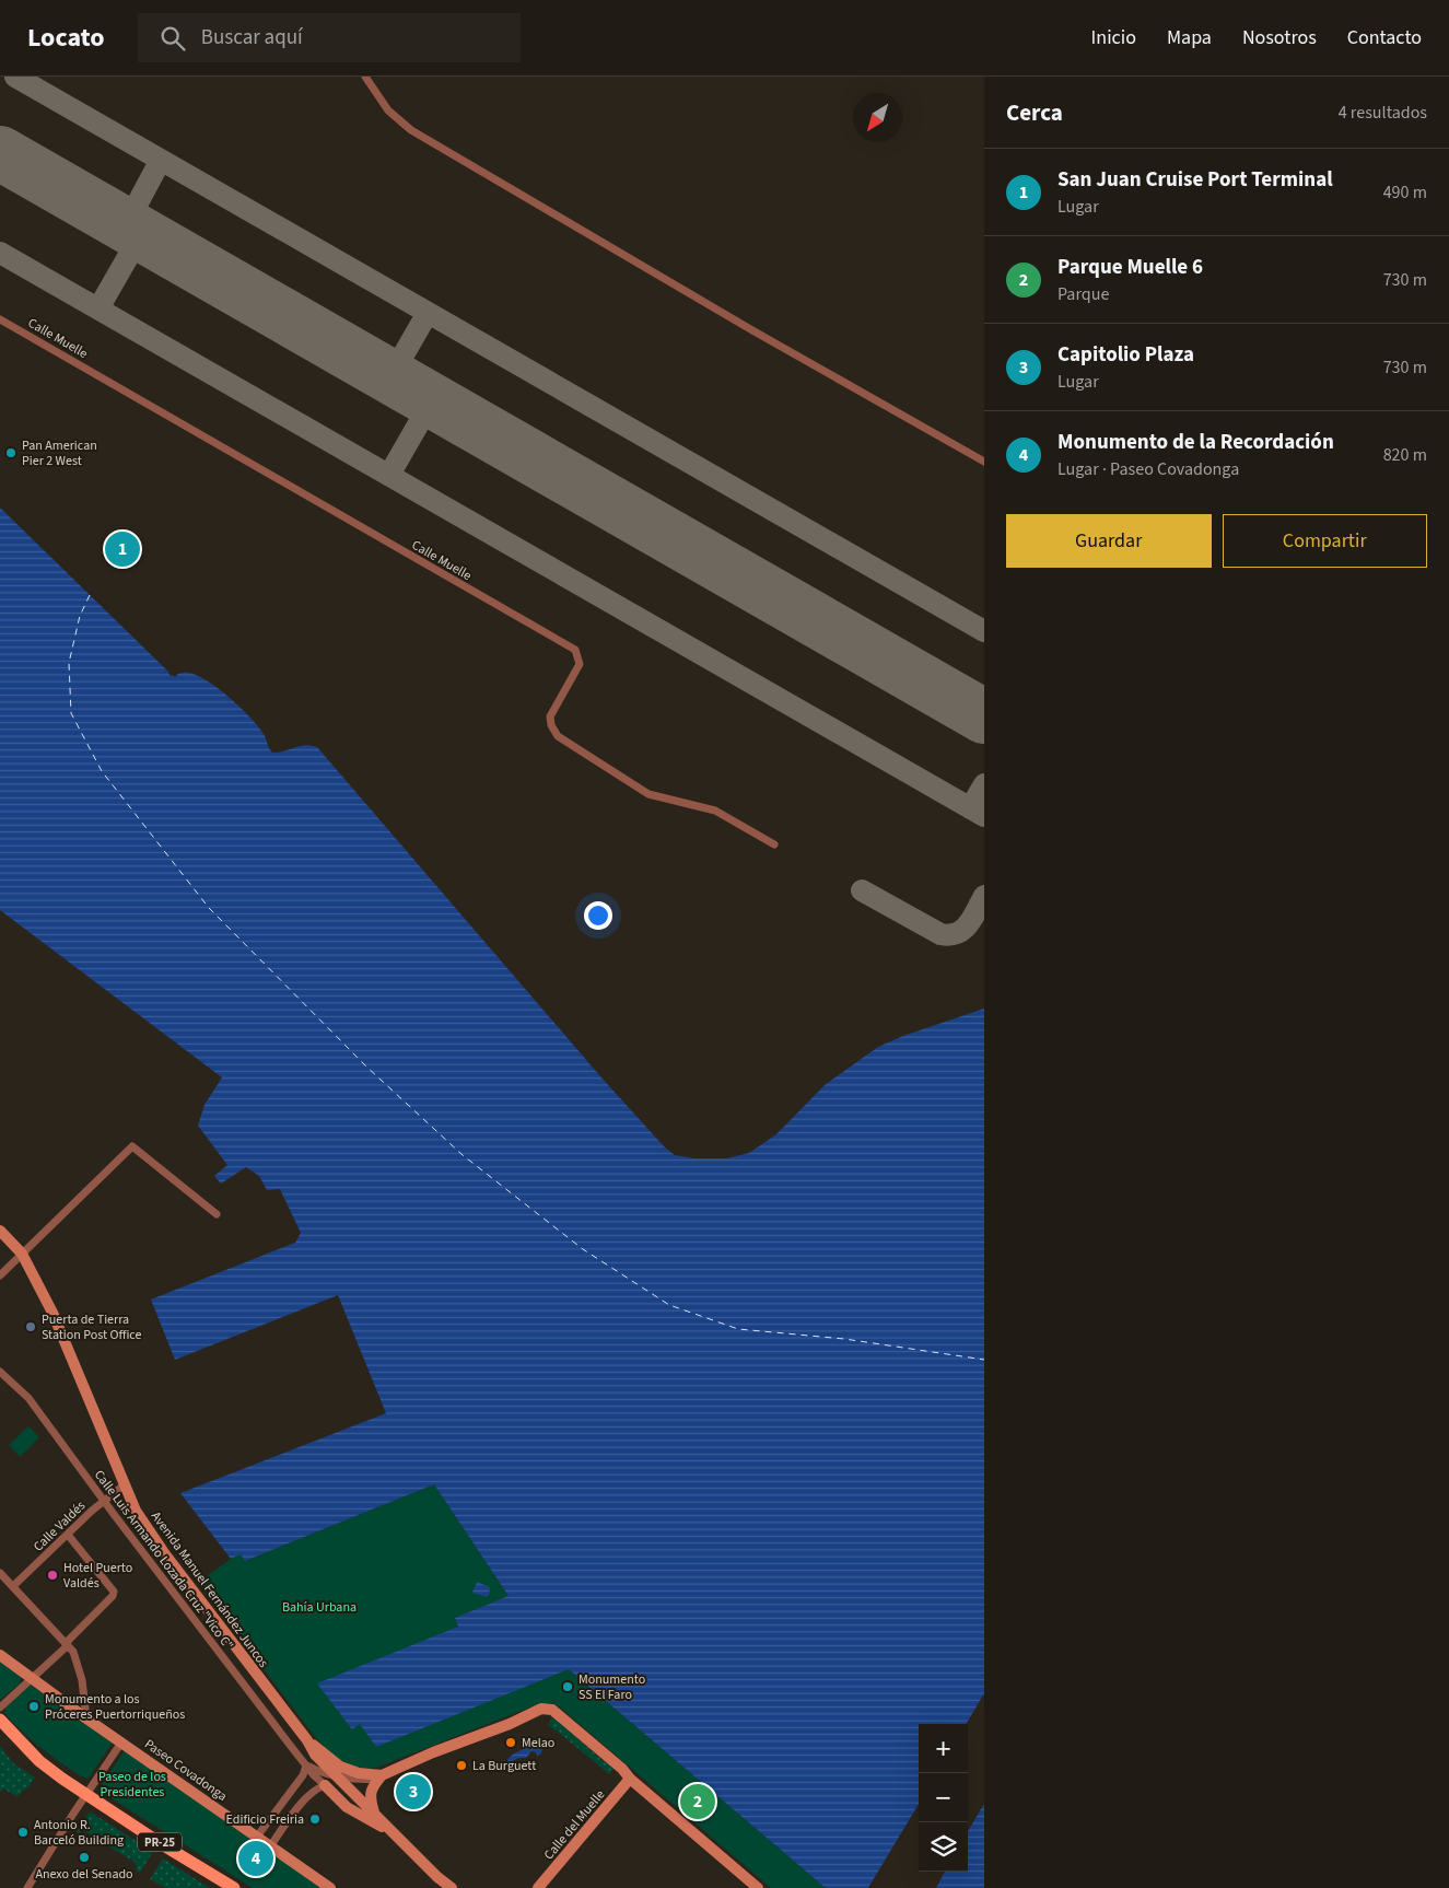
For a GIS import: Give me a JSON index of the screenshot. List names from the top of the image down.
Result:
{
  "streets": {
    "main road": [
      "Avenida Manuel Fernández Juncos",
      "Paseo Covadonga",
      "Calle del Muelle",
      "PR-25"
    ],
    "street": ["Calle Muelle", "Calle Valdés", "Calle Luis Armando Lozada Cruz \"Vico C\""]
  },
  "crossings": [
    ["Calle Valdés", "Calle Luis Armando Lozada Cruz \"Vico C\""],
    ["Calle Valdés", "Avenida Manuel Fernández Juncos"]
  ],
  "parks": ["Bahía Urbana", "Paseo de los Presidentes"],
  "places": [
    "Pan American Pier 2 West",
    "Puerta de Tierra Station Post Office",
    "Hotel Puerto Valdés",
    "Monumento SS El Faro",
    "Monumento a los Próceres Puertorriqueños",
    "Melao",
    "La Burguett",
    "Edificio Freiria",
    "Antonio R. Barceló Building",
    "Anexo del Senado"
  ],
  "north": "bottom left",
  "page": {
    "header": "Locato",
    "search": "Buscar aquí",
    "nav": [
      "Inicio",
      "Mapa",
      "Nosotros",
      "Contacto"
    ],
    "heading": ["Cerca", "4 resultados"],
    "list": [
      {
        "mark": "1",
        "name": "San Juan Cruise Port Terminal",
        "note": "Lugar",
        "value": "490 m"
      },
      {
        "mark": "2",
        "name": "Parque Muelle 6",
        "note": "Parque",
        "value": "730 m"
      },
      {
        "mark": "3",
        "name": "Capitolio Plaza",
        "note": "Lugar",
        "value": "730 m"
      },
      {
        "mark": "4",
        "name": "Monumento de la Recordación",
        "note": "Lugar · Paseo Covadonga",
        "value": "820 m"
      }
    ],
    "buttons": ["Guardar", "Compartir"],
    "pins": [
      "1",
      "3",
      "2",
      "4"
    ],
    "map_buttons": ["+", "−"]
  }
}
